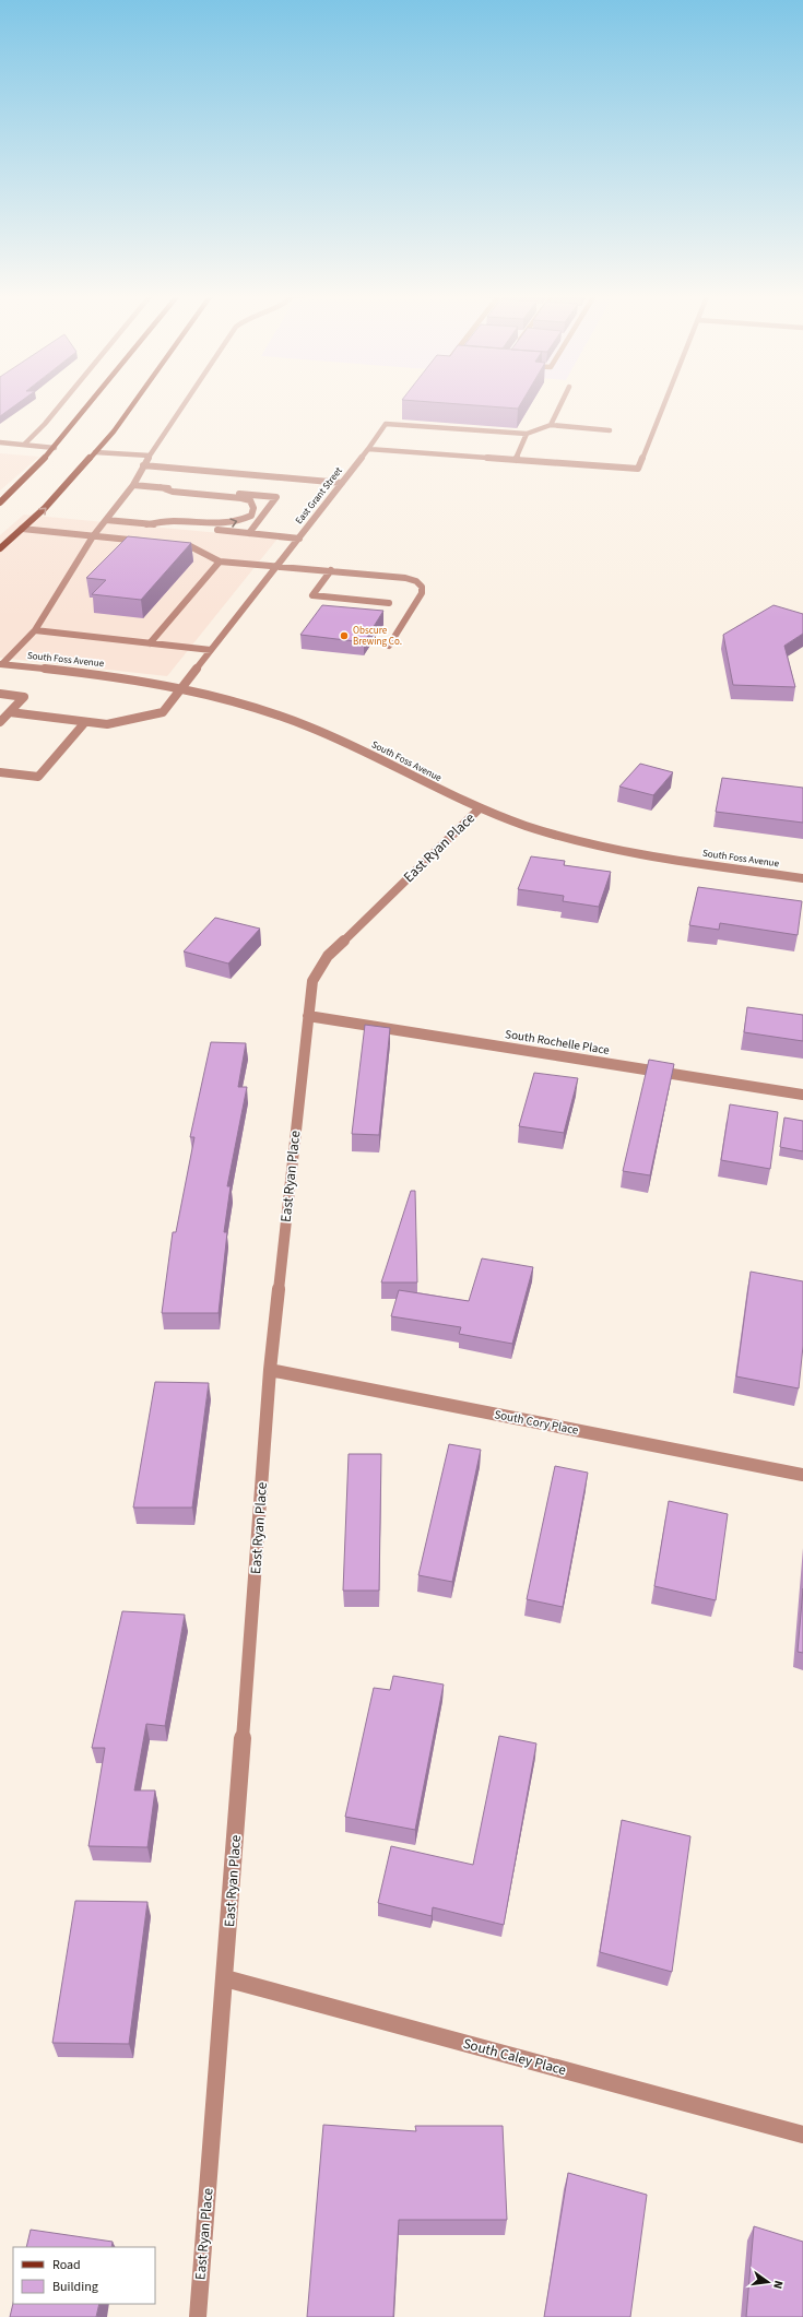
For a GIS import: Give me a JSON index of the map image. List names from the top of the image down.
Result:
{
  "streets": {
    "street": [
      "East Grant Street",
      "South Foss Avenue",
      "East Ryan Place",
      "South Rochelle Place",
      "South Cory Place",
      "South Caley Place"
    ]
  },
  "crossings": [
    ["East Grant Street", "South Foss Avenue"],
    ["South Foss Avenue", "East Ryan Place"],
    ["East Ryan Place", "South Rochelle Place"],
    ["East Ryan Place", "South Cory Place"],
    ["East Ryan Place", "South Caley Place"]
  ],
  "places": ["Obscure Brewing Co."],
  "legend": ["Road", "Building"],
  "north": "right"
}
